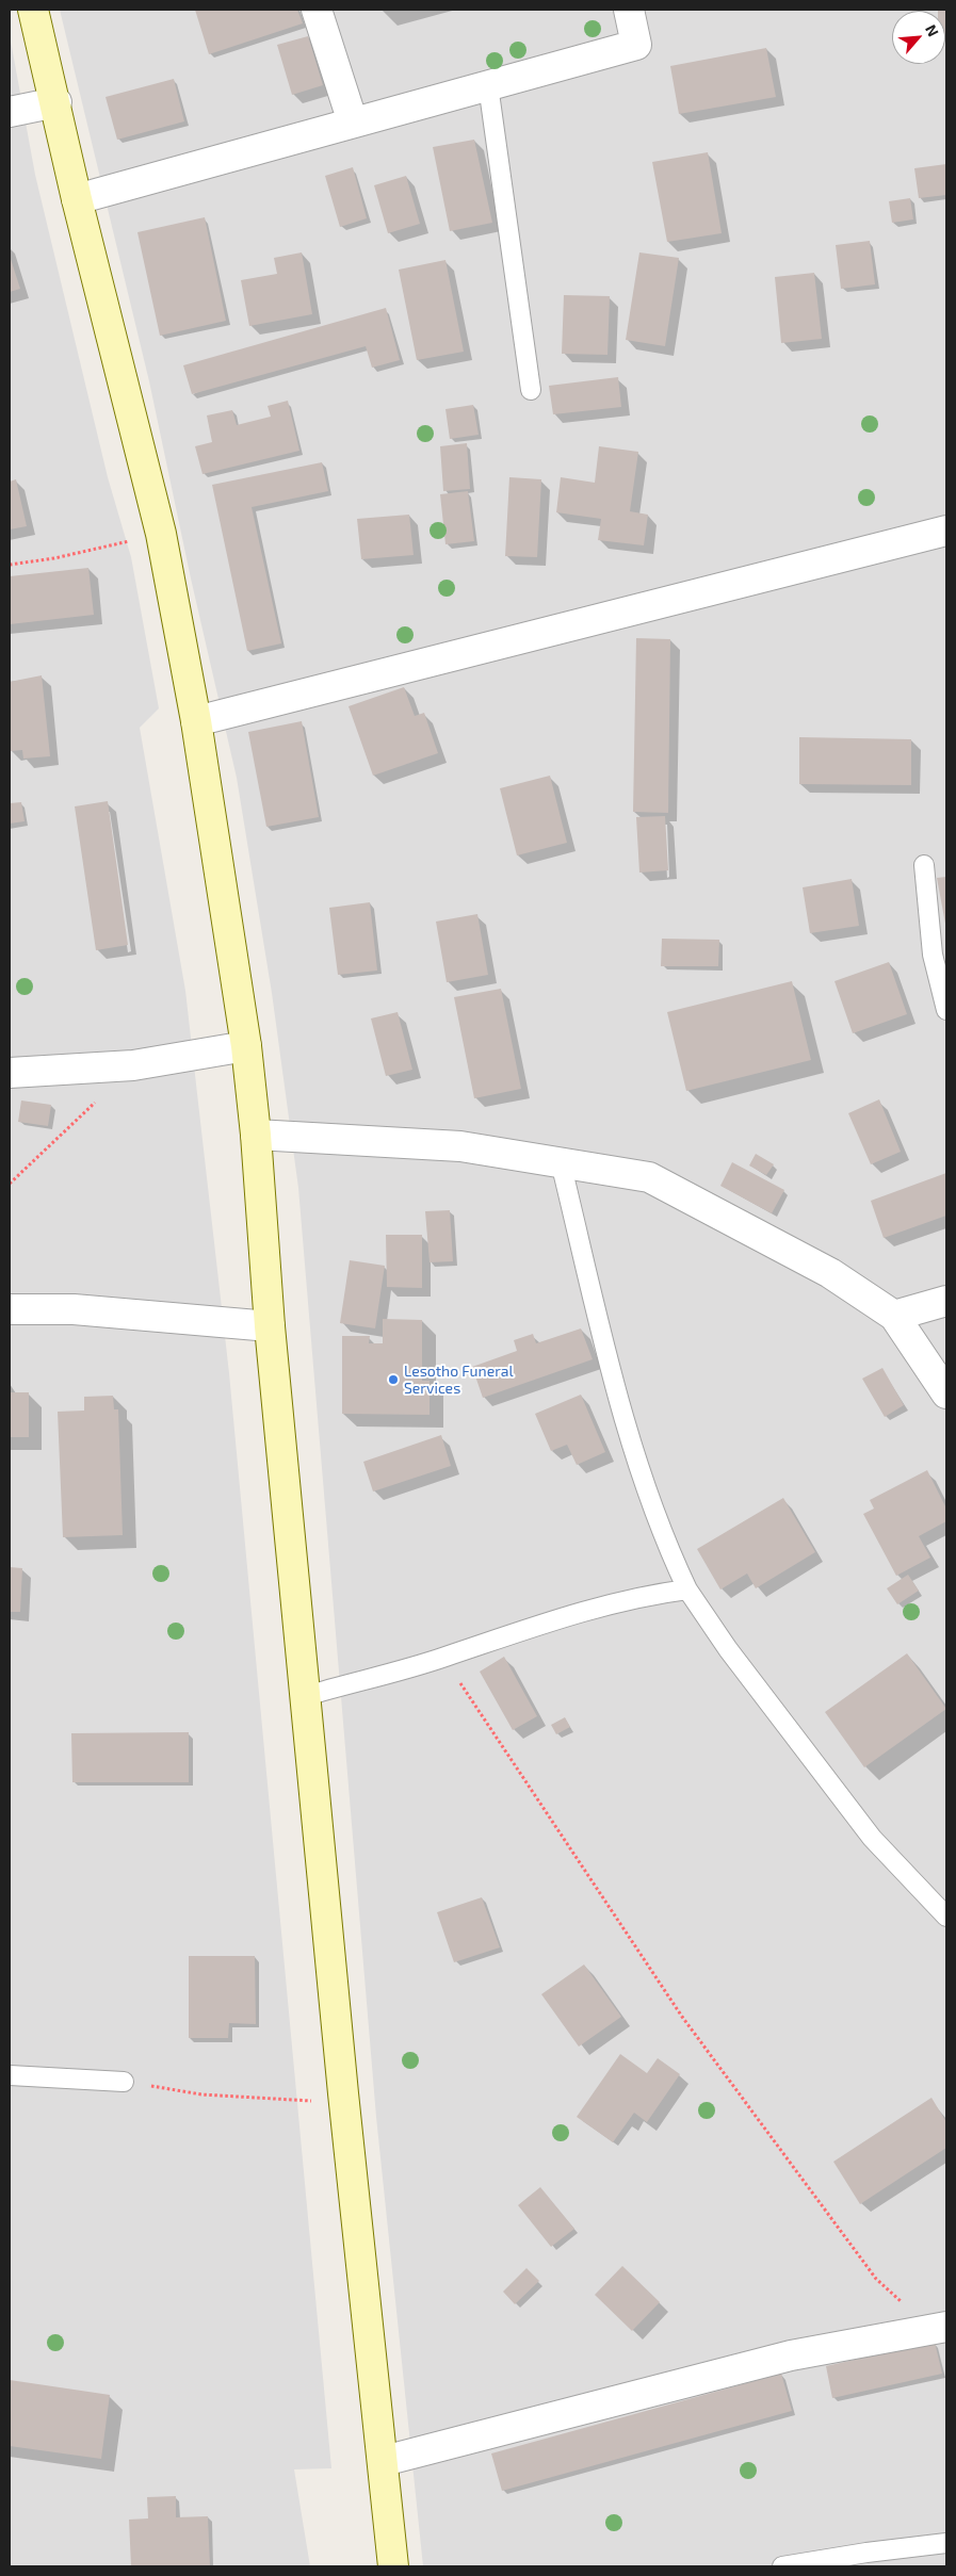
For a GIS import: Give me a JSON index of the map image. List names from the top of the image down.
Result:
{
  "places": ["Lesotho Funeral Services"],
  "north": "top right"
}
